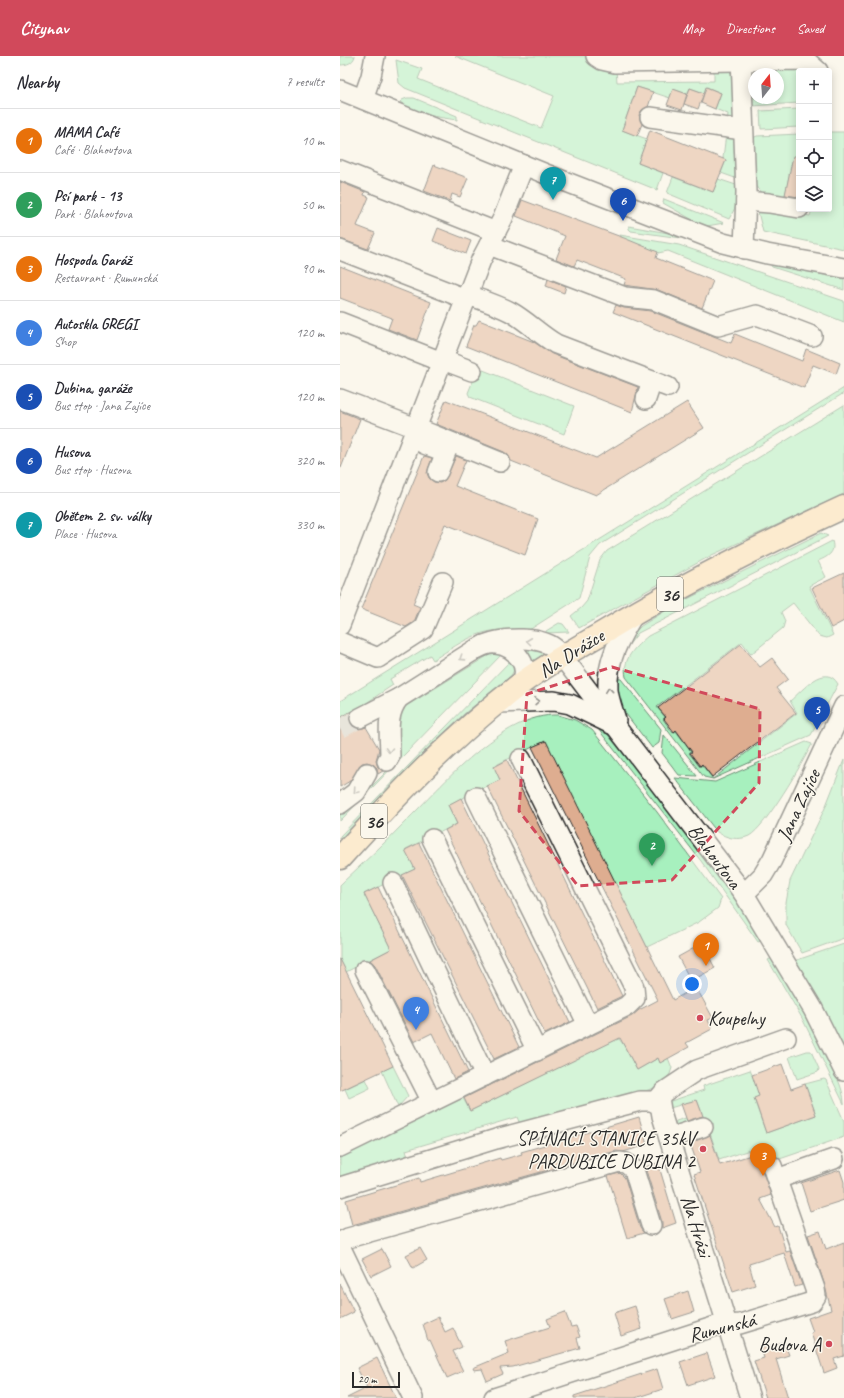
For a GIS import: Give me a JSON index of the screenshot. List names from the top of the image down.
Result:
{
  "streets": {
    "main road": ["36", "Na Drážce"],
    "street": [
      "Jana Zajíce",
      "Blahoutova",
      "Na Hrázi",
      "Rumunská"
    ]
  },
  "crossings": [
    ["Na Drážce", "Blahoutova"],
    ["Jana Zajíce", "Blahoutova"],
    ["Na Hrázi", "Rumunská"]
  ],
  "places": ["Koupelny", "SPÍNACÍ STANICE 35kV PARDUBICE DUBINA 2", "Budova A"],
  "scale_bar": "20 m",
  "north": "top",
  "page": {
    "header": "Citynav",
    "nav": ["Map", "Directions", "Saved"],
    "heading": ["Nearby", "7 results"],
    "map_buttons": ["+", "−"],
    "list": [
      {
        "mark": "1",
        "name": "MAMA Café",
        "note": "Café · Blahoutova",
        "value": "10 m"
      },
      {
        "mark": "2",
        "name": "Psí park - 13",
        "note": "Park · Blahoutova",
        "value": "50 m"
      },
      {
        "mark": "3",
        "name": "Hospoda Garáž",
        "note": "Restaurant · Rumunská",
        "value": "90 m"
      },
      {
        "mark": "4",
        "name": "Autoskla GREGI",
        "note": "Shop",
        "value": "120 m"
      },
      {
        "mark": "5",
        "name": "Dubina, garáže",
        "note": "Bus stop · Jana Zajíce",
        "value": "120 m"
      },
      {
        "mark": "6",
        "name": "Husova",
        "note": "Bus stop · Husova",
        "value": "320 m"
      },
      {
        "mark": "7",
        "name": "Obětem 2. sv. války",
        "note": "Place · Husova",
        "value": "330 m"
      }
    ],
    "pins": [
      "7",
      "6",
      "5",
      "2",
      "1",
      "4",
      "3"
    ],
    "scale": "20 m"
  }
}
